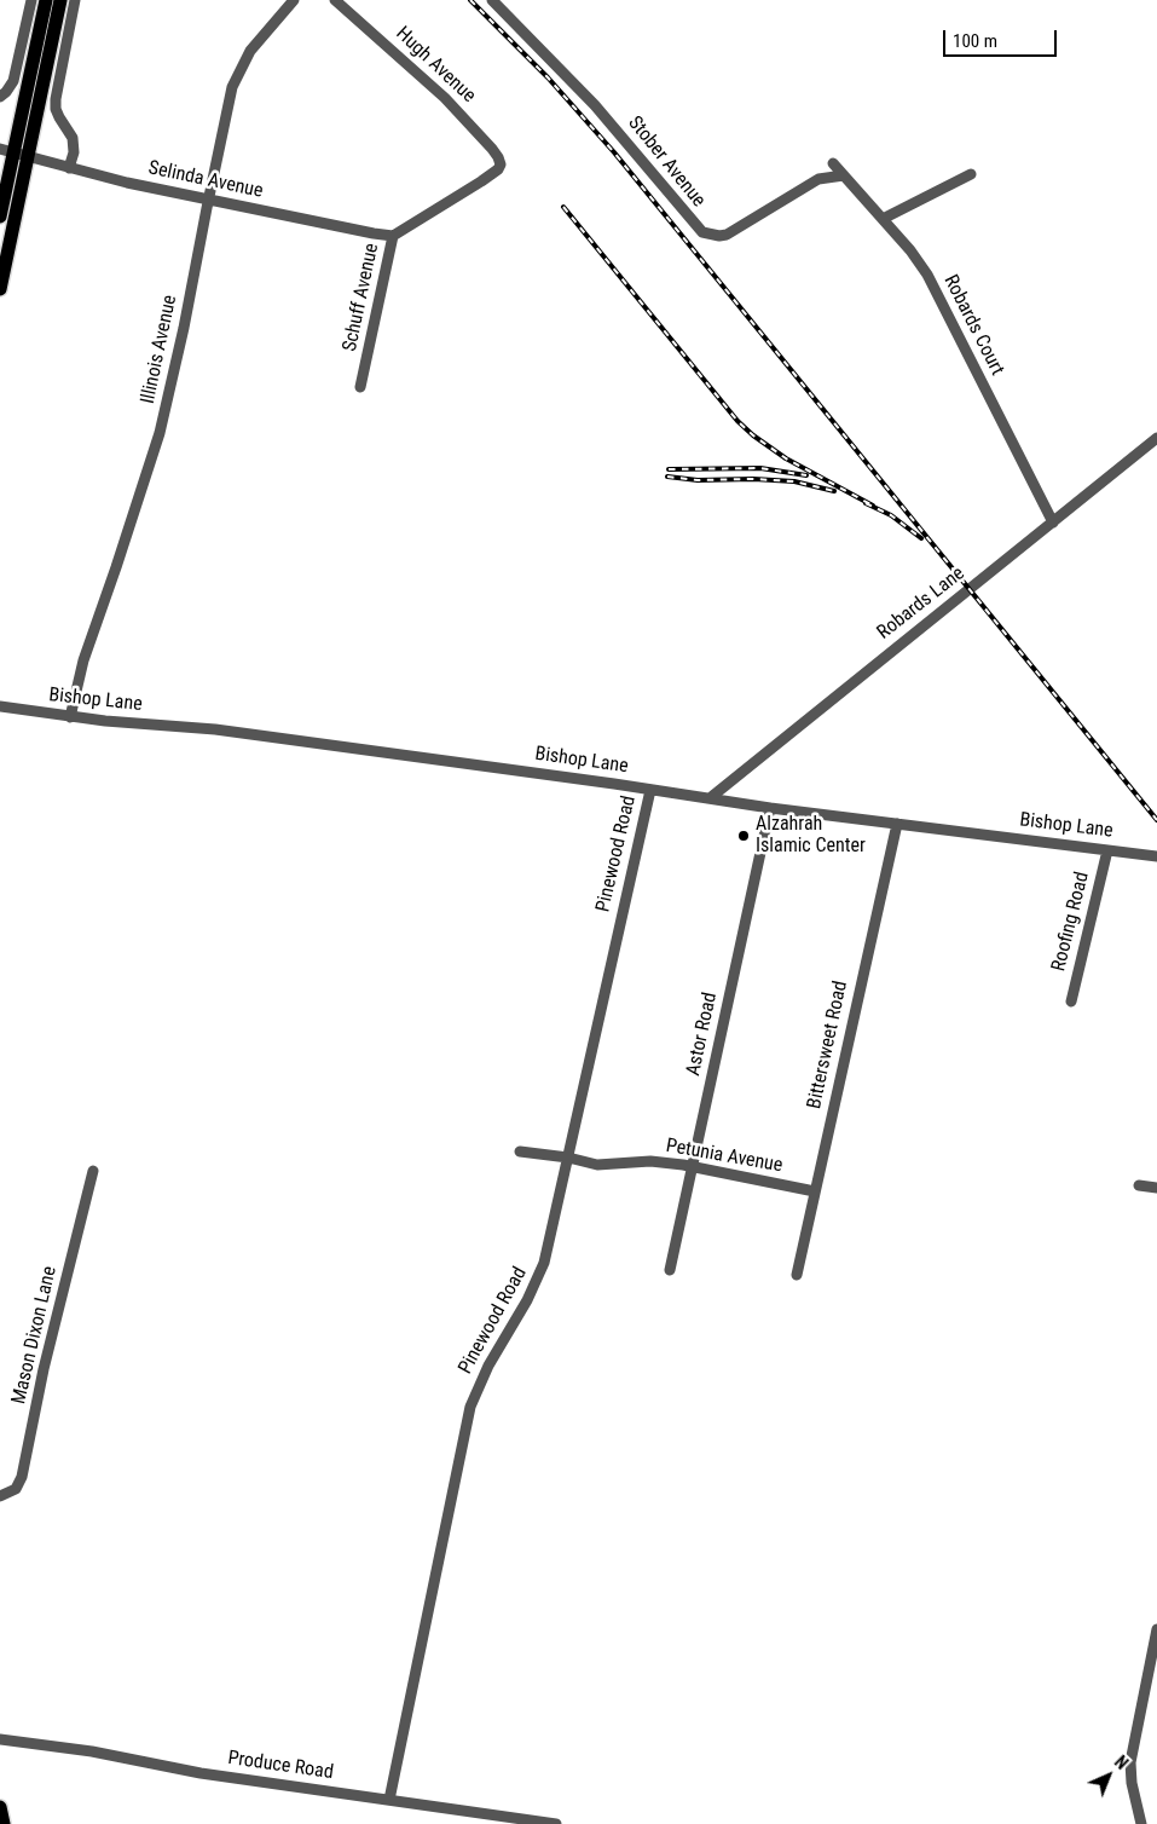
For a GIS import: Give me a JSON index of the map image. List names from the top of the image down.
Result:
{
  "streets": {
    "street": [
      "Hugh Avenue",
      "Stober Avenue",
      "Selinda Avenue",
      "Schuff Avenue",
      "Robards Court",
      "Illinois Avenue",
      "Robards Lane",
      "Bishop Lane",
      "Pinewood Road",
      "Roofing Road",
      "Astor Road",
      "Bittersweet Road",
      "Petunia Avenue",
      "Mason Dixon Lane",
      "Produce Road"
    ]
  },
  "crossings": [
    ["Hugh Avenue", "Schuff Avenue"],
    ["Stober Avenue", "Robards Court"],
    ["Selinda Avenue", "Schuff Avenue"],
    ["Selinda Avenue", "Illinois Avenue"],
    ["Robards Court", "Robards Lane"],
    ["Illinois Avenue", "Bishop Lane"],
    ["Robards Lane", "Bishop Lane"],
    ["Bishop Lane", "Pinewood Road"],
    ["Bishop Lane", "Roofing Road"],
    ["Bishop Lane", "Astor Road"],
    ["Bishop Lane", "Bittersweet Road"],
    ["Pinewood Road", "Petunia Avenue"],
    ["Pinewood Road", "Produce Road"],
    ["Astor Road", "Petunia Avenue"],
    ["Bittersweet Road", "Petunia Avenue"]
  ],
  "places": ["Alzahrah Islamic Center"],
  "scale_bar": "100 m",
  "north": "top right"
}
